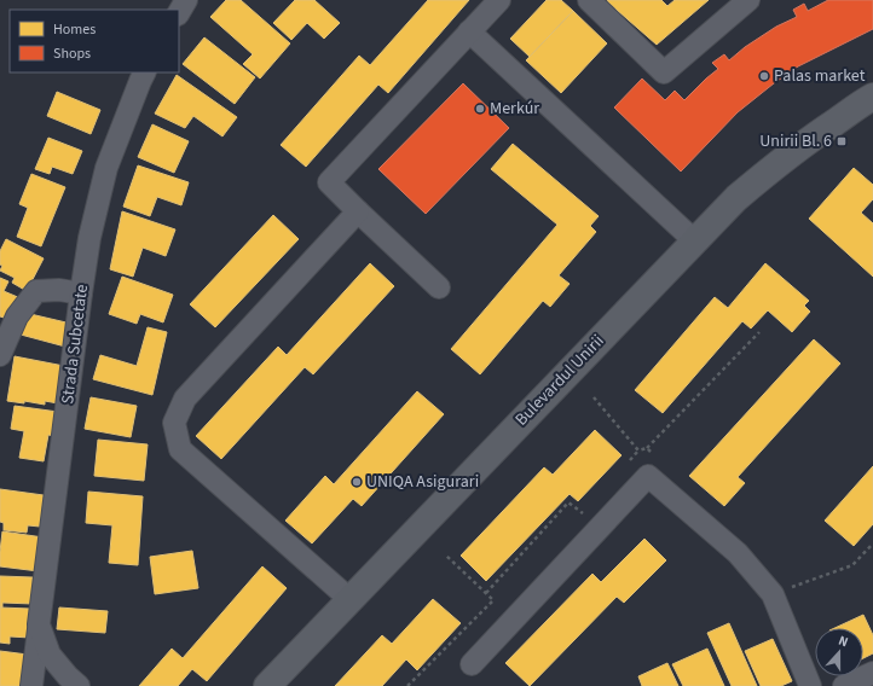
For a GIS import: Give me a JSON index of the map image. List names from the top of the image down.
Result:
{
  "streets": {
    "main road": ["Bulevardul Unirii"],
    "street": ["Strada Subcetate"]
  },
  "places": {
    "other": ["Palas market", "Merkúr", "UNIQA Asigurari"],
    "transit": ["Unirii Bl. 6"]
  },
  "legend": ["Homes", "Shops"],
  "north": "top"
}
